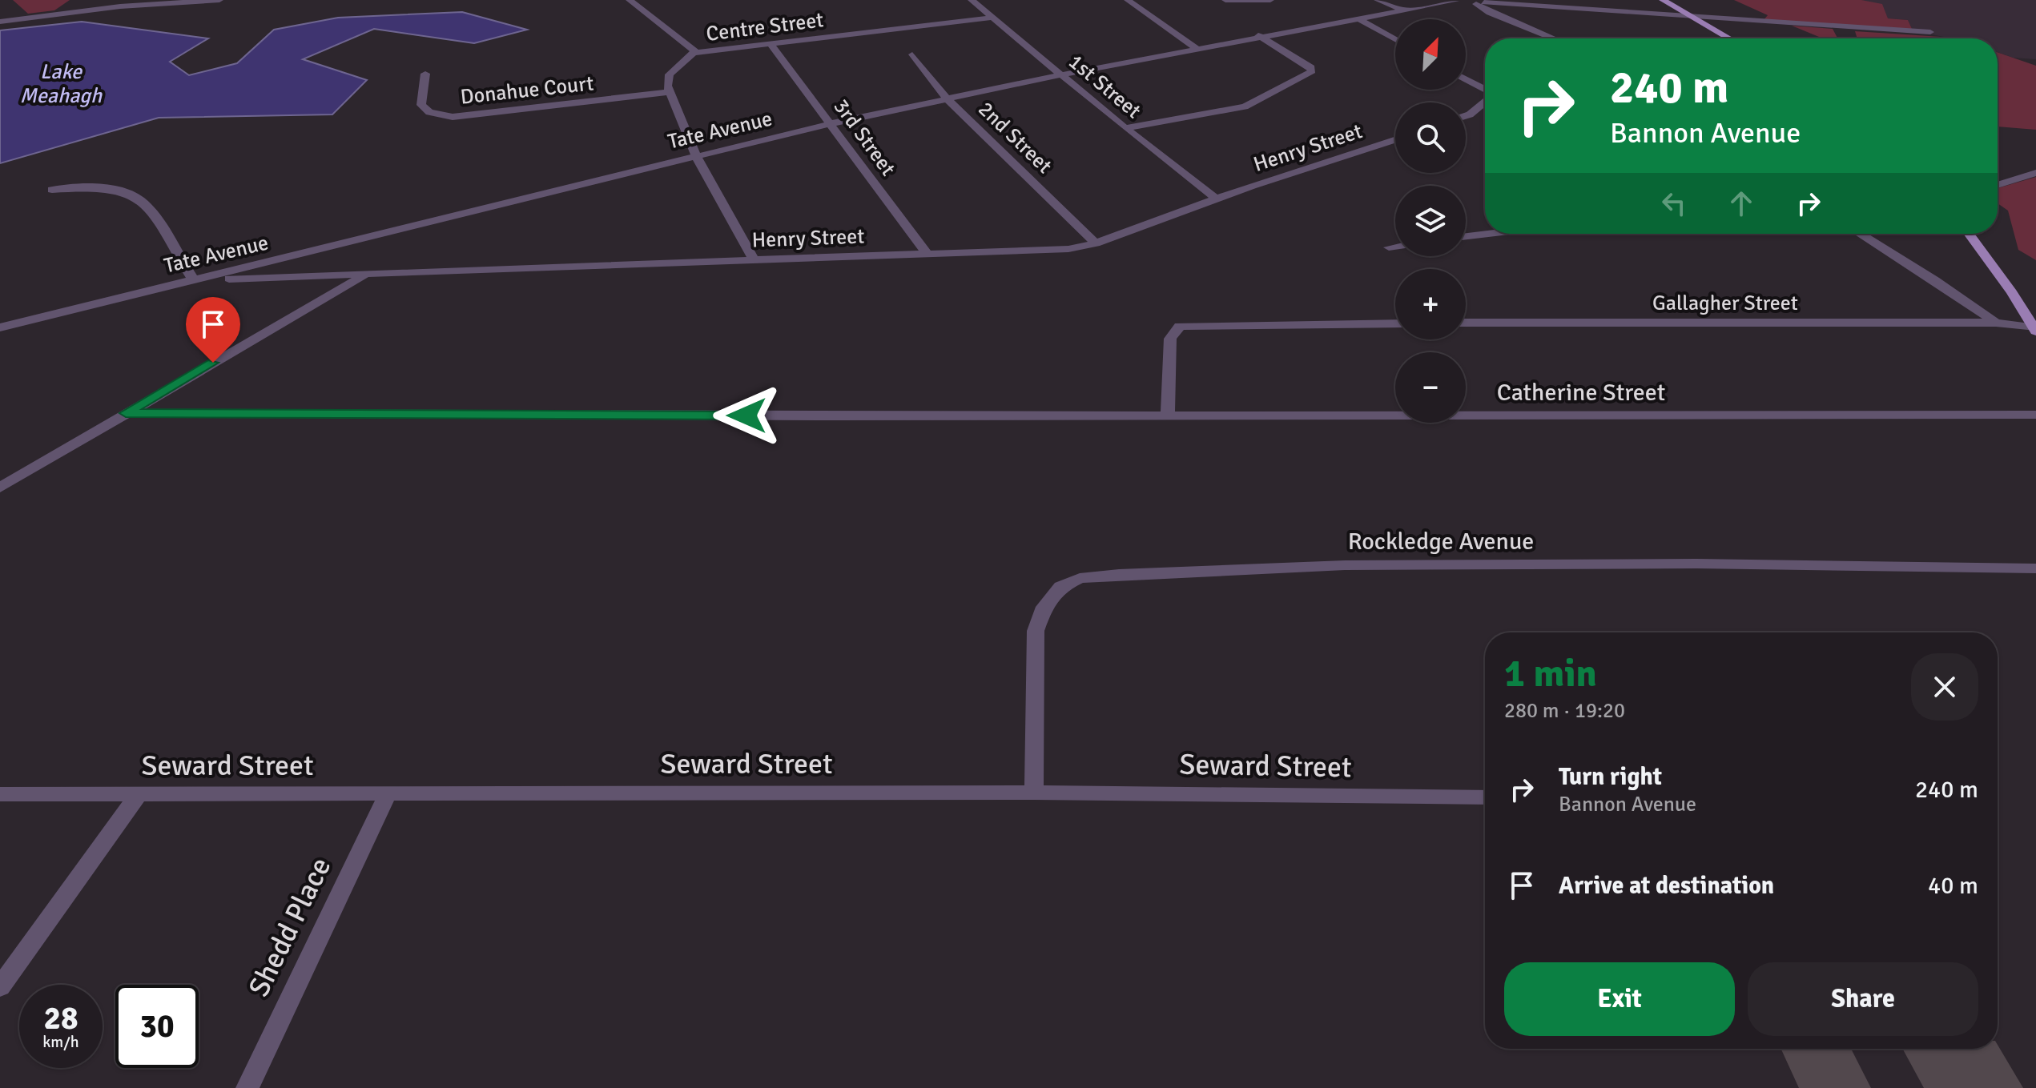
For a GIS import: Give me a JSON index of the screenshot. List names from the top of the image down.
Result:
{
  "streets": {
    "street": [
      "Centre Street",
      "1st Street",
      "Donahue Court",
      "Tate Avenue",
      "3rd Street",
      "2nd Street",
      "Henry Street",
      "Gallagher Street",
      "Catherine Street",
      "Rockledge Avenue",
      "Seward Street",
      "Shedd Place"
    ]
  },
  "crossings": [
    ["Centre Street", "1st Street"],
    ["Centre Street", "3rd Street"],
    ["1st Street", "Tate Avenue"],
    ["1st Street", "Henry Street"],
    ["Tate Avenue", "3rd Street"],
    ["Tate Avenue", "2nd Street"],
    ["Tate Avenue", "Henry Street"],
    ["3rd Street", "Henry Street"],
    ["2nd Street", "Henry Street"],
    ["Rockledge Avenue", "Seward Street"],
    ["Seward Street", "Shedd Place"]
  ],
  "water": ["Lake Meahagh"],
  "north": "top right",
  "page": {
    "map_buttons": ["+", "−"],
    "turn": ["240 m", "Bannon Avenue"],
    "heading": ["1 min", "280 m · 19:20"],
    "list": [
      {
        "name": "Turn right",
        "note": "Bannon Avenue",
        "value": "240 m"
      },
      {
        "name": "Arrive at destination",
        "value": "40 m"
      }
    ],
    "buttons": ["Exit", "Share"],
    "speed": "28 km/h",
    "limit": "30"
  }
}
